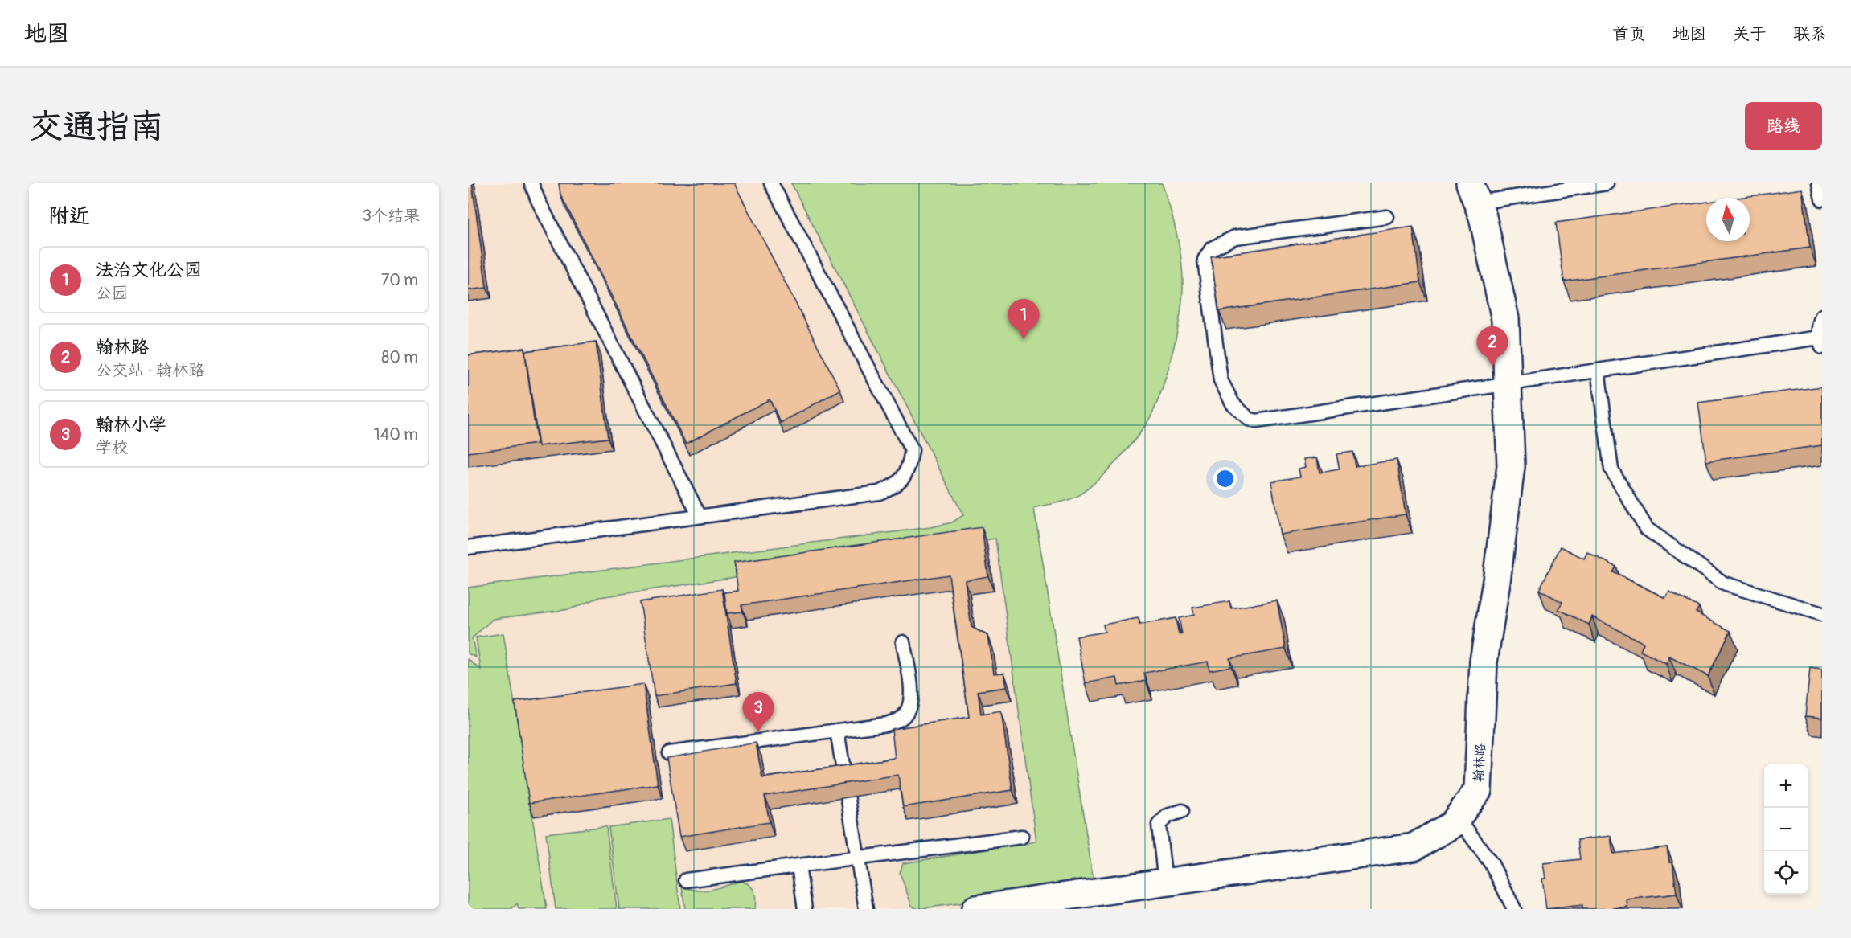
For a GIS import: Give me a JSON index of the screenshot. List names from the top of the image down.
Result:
{
  "streets": {
    "main road": ["翰林路"]
  },
  "north": "top",
  "page": {
    "header": "地图",
    "nav": [
      "首页",
      "地图",
      "关于",
      "联系"
    ],
    "buttons": "路线",
    "title": "交通指南",
    "heading": ["附近", "3个结果"],
    "list": [
      {
        "mark": "1",
        "name": "法治文化公园",
        "note": "公园",
        "value": "70 m"
      },
      {
        "mark": "2",
        "name": "翰林路",
        "note": "公交站 · 翰林路",
        "value": "80 m"
      },
      {
        "mark": "3",
        "name": "翰林小学",
        "note": "学校",
        "value": "140 m"
      }
    ],
    "pins": ["1", "2", "3"],
    "map_buttons": ["+", "−"]
  }
}
